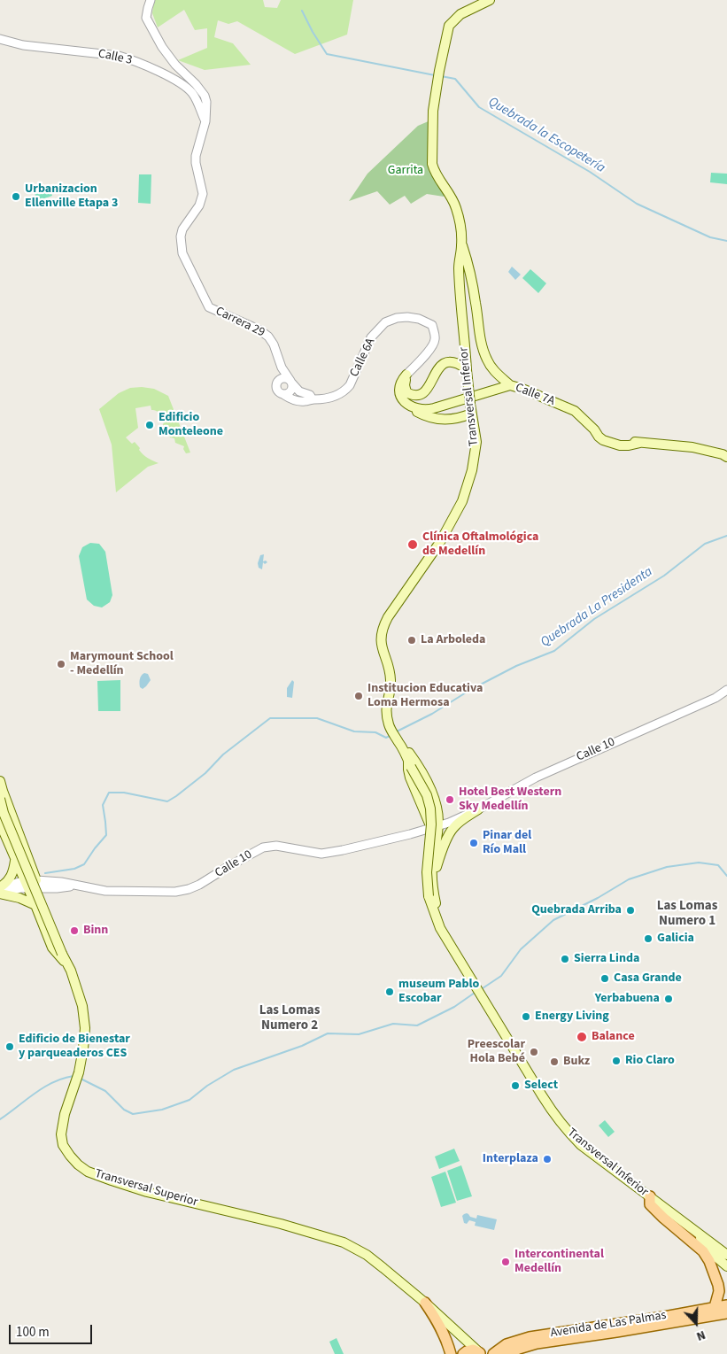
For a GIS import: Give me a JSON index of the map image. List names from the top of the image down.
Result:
{
  "streets": {
    "main road": [
      "Calle 7A",
      "Transversal Inferior",
      "Transversal Superior",
      "Avenida de Las Palmas"
    ],
    "street": [
      "Calle 3",
      "Carrera 29",
      "Calle 6A",
      "Calle 10"
    ]
  },
  "crossings": [
    ["Calle 3", "Carrera 29"],
    ["Carrera 29", "Calle 6A"]
  ],
  "districts": ["Las Lomas Numero 1", "Las Lomas Numero 2"],
  "water": ["Quebrada la Escopetería", "Quebrada La Presidenta"],
  "parks": ["Garrita"],
  "places": [
    "Urbanizacion Ellenville Etapa 3",
    "Edificio Monteleone",
    "Clínica Oftalmológica de Medellín",
    "La Arboleda",
    "Marymount School - Medellín",
    "Institucion Educativa Loma Hermosa",
    "Hotel Best Western Sky Medellín",
    "Pinar del Río Mall",
    "Quebrada Arriba",
    "Binn",
    "Galicia",
    "Sierra Linda",
    "Casa Grande",
    "museum Pablo Escobar",
    "Yerbabuena",
    "Energy Living",
    "Balance",
    "Edificio de Bienestar y parqueaderos CES",
    "Preescolar Hola Bebé",
    "Rio Claro",
    "Bukz",
    "Select",
    "Interplaza",
    "Intercontinental Medellín"
  ],
  "scale_bar": "100 m",
  "north": "bottom"
}
